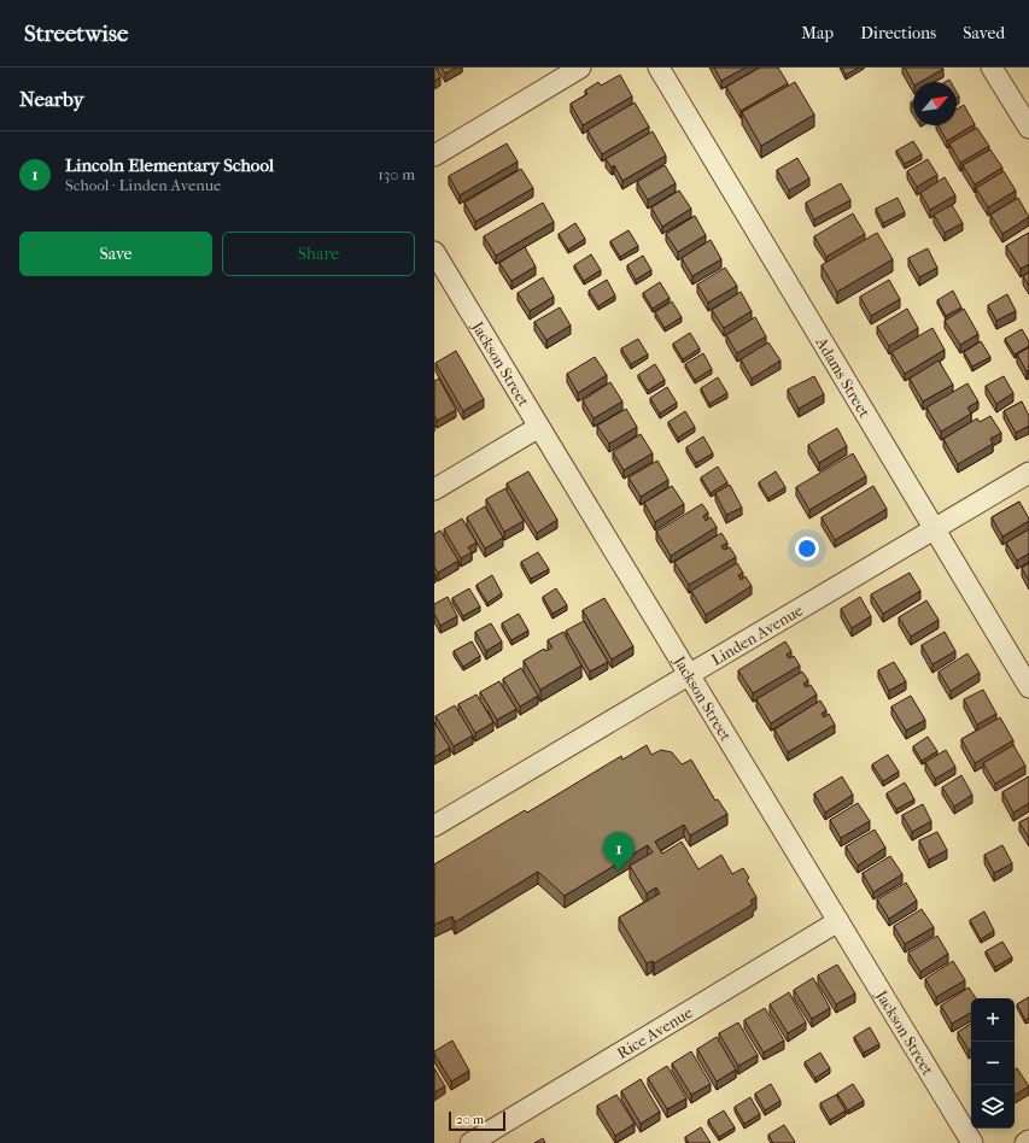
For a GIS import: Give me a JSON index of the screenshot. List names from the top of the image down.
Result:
{
  "streets": {
    "street": [
      "Jackson Street",
      "Adams Street",
      "Linden Avenue",
      "Rice Avenue"
    ]
  },
  "crossings": [
    ["Jackson Street", "Linden Avenue"],
    ["Jackson Street", "Rice Avenue"],
    ["Adams Street", "Linden Avenue"]
  ],
  "scale_bar": "20 m",
  "north": "top right",
  "page": {
    "header": "Streetwise",
    "nav": ["Map", "Directions", "Saved"],
    "heading": "Nearby",
    "list": [
      {
        "mark": "1",
        "name": "Lincoln Elementary School",
        "note": "School · Linden Avenue",
        "value": "130 m"
      }
    ],
    "buttons": ["Save", "Share"],
    "pins": "1",
    "map_buttons": ["+", "−"],
    "scale": "20 m"
  }
}
